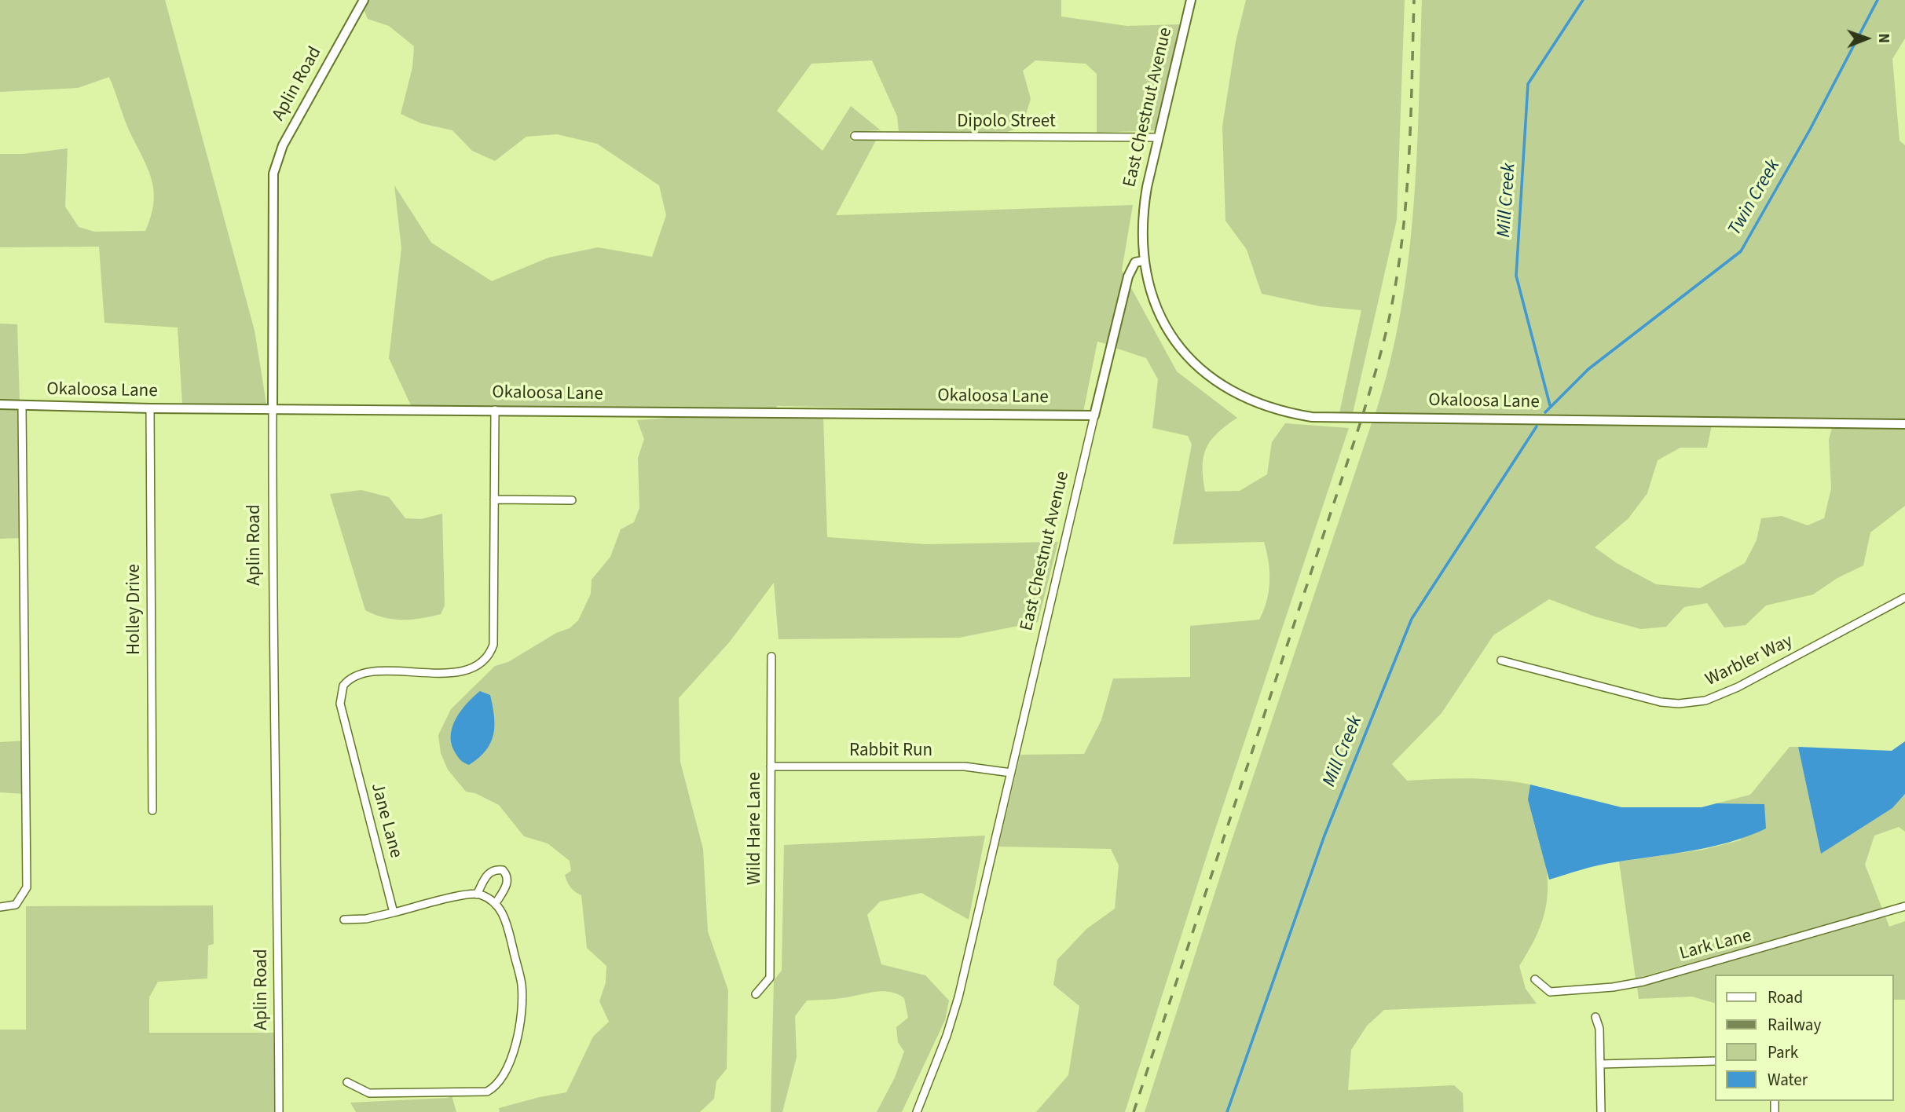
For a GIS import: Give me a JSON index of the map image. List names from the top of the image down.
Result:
{
  "streets": {
    "street": [
      "Aplin Road",
      "East Chestnut Avenue",
      "Dipolo Street",
      "Okaloosa Lane",
      "Holley Drive",
      "Warbler Way",
      "Rabbit Run",
      "Jane Lane",
      "Wild Hare Lane",
      "Lark Lane"
    ]
  },
  "crossings": [
    ["Aplin Road", "Okaloosa Lane"],
    ["East Chestnut Avenue", "Dipolo Street"],
    ["East Chestnut Avenue", "Okaloosa Lane"],
    ["East Chestnut Avenue", "Rabbit Run"],
    ["Okaloosa Lane", "Holley Drive"],
    ["Okaloosa Lane", "Jane Lane"],
    ["Rabbit Run", "Wild Hare Lane"]
  ],
  "water": ["Twin Creek", "Mill Creek"],
  "legend": [
    "Road",
    "Railway",
    "Park",
    "Water"
  ],
  "north": "right"
}
